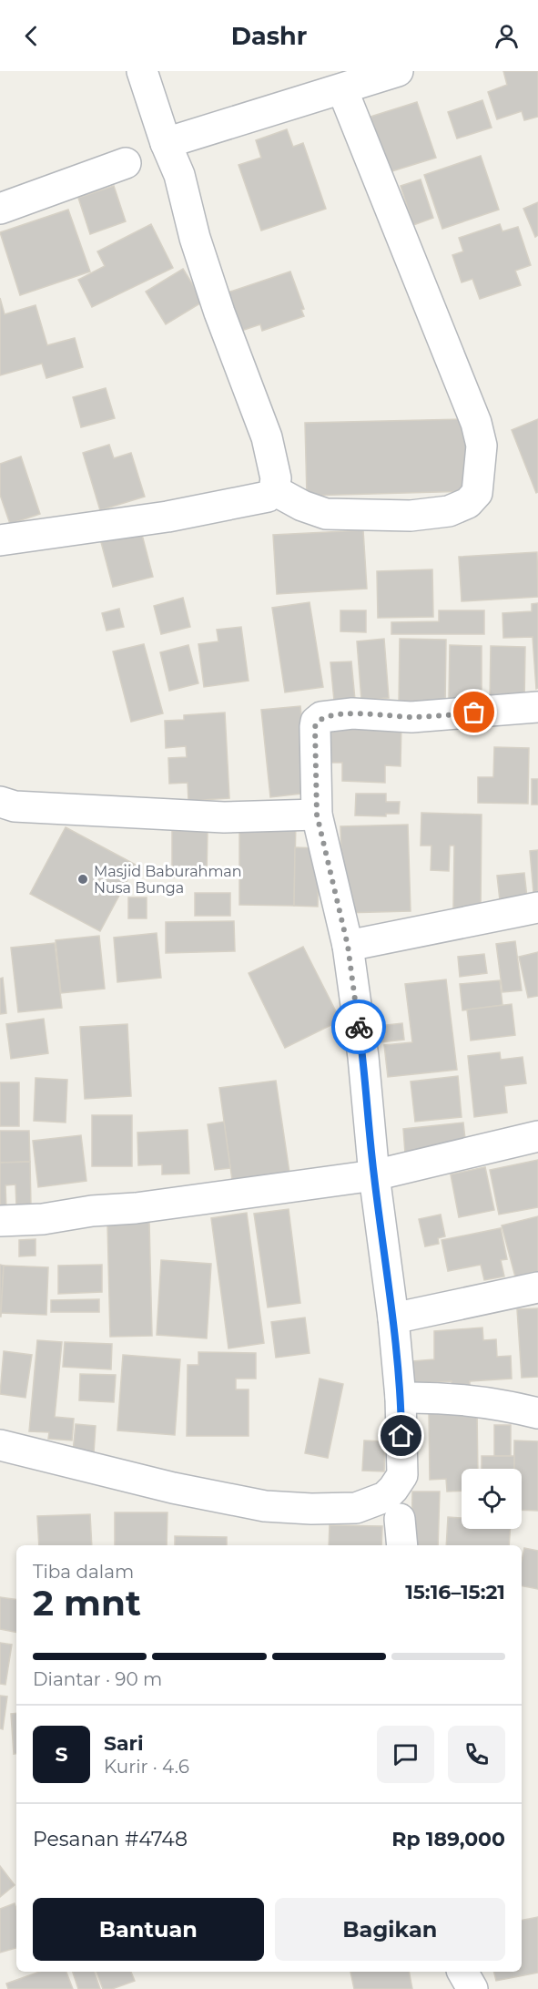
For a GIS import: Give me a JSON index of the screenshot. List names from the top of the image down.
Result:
{
  "places": ["Masjid Baburahman Nusa Bunga"],
  "page": {
    "header": "Dashr",
    "heading": ["2 mnt", "Tiba dalam", "15:16–15:21"],
    "panel": [
      "Sari",
      "Kurir · 4.6",
      "Pesanan #4748",
      "Rp 189,000"
    ],
    "bar": "Diantar · 90 m",
    "round": "S",
    "buttons": ["Bantuan", "Bagikan"]
  }
}
